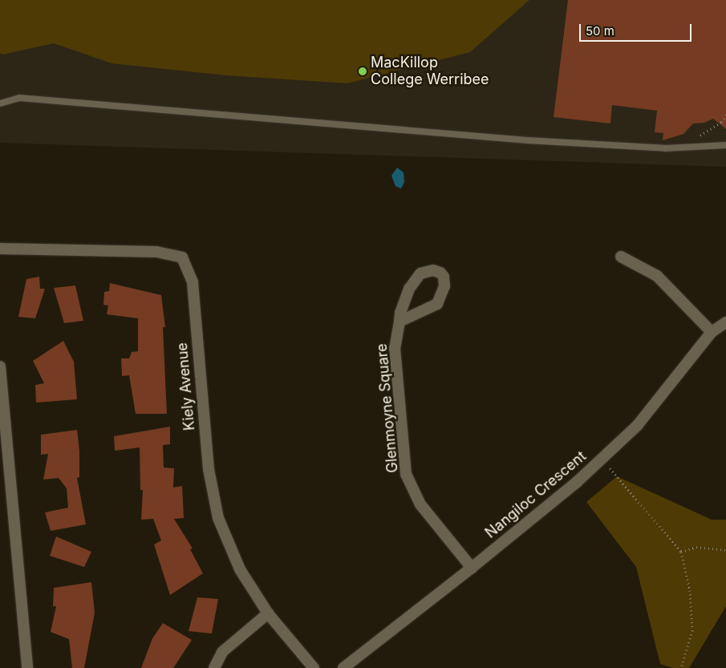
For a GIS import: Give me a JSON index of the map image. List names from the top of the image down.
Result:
{
  "streets": {
    "street": ["Kiely Avenue", "Glenmoyne Square", "Nangiloc Crescent"]
  },
  "crossings": [
    ["Glenmoyne Square", "Nangiloc Crescent"]
  ],
  "places": ["MacKillop College Werribee"],
  "scale_bar": "50 m"
}
